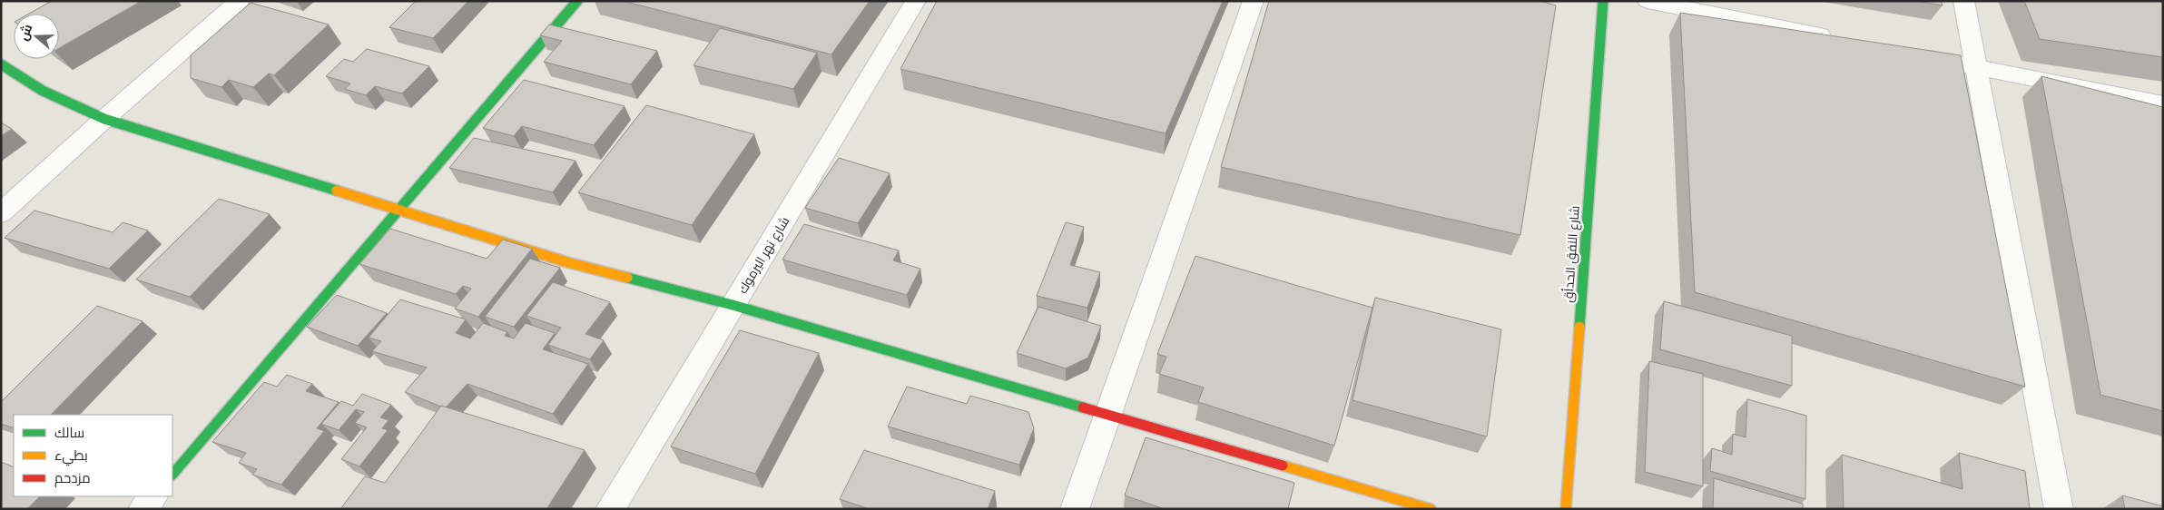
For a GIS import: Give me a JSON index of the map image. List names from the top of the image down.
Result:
{
  "streets": {
    "street": ["شارع النفق الحدأق", "شارع نهر اليرموك"]
  },
  "legend": ["سالك", "بطيء", "مزدحم"],
  "north": "left"
}
